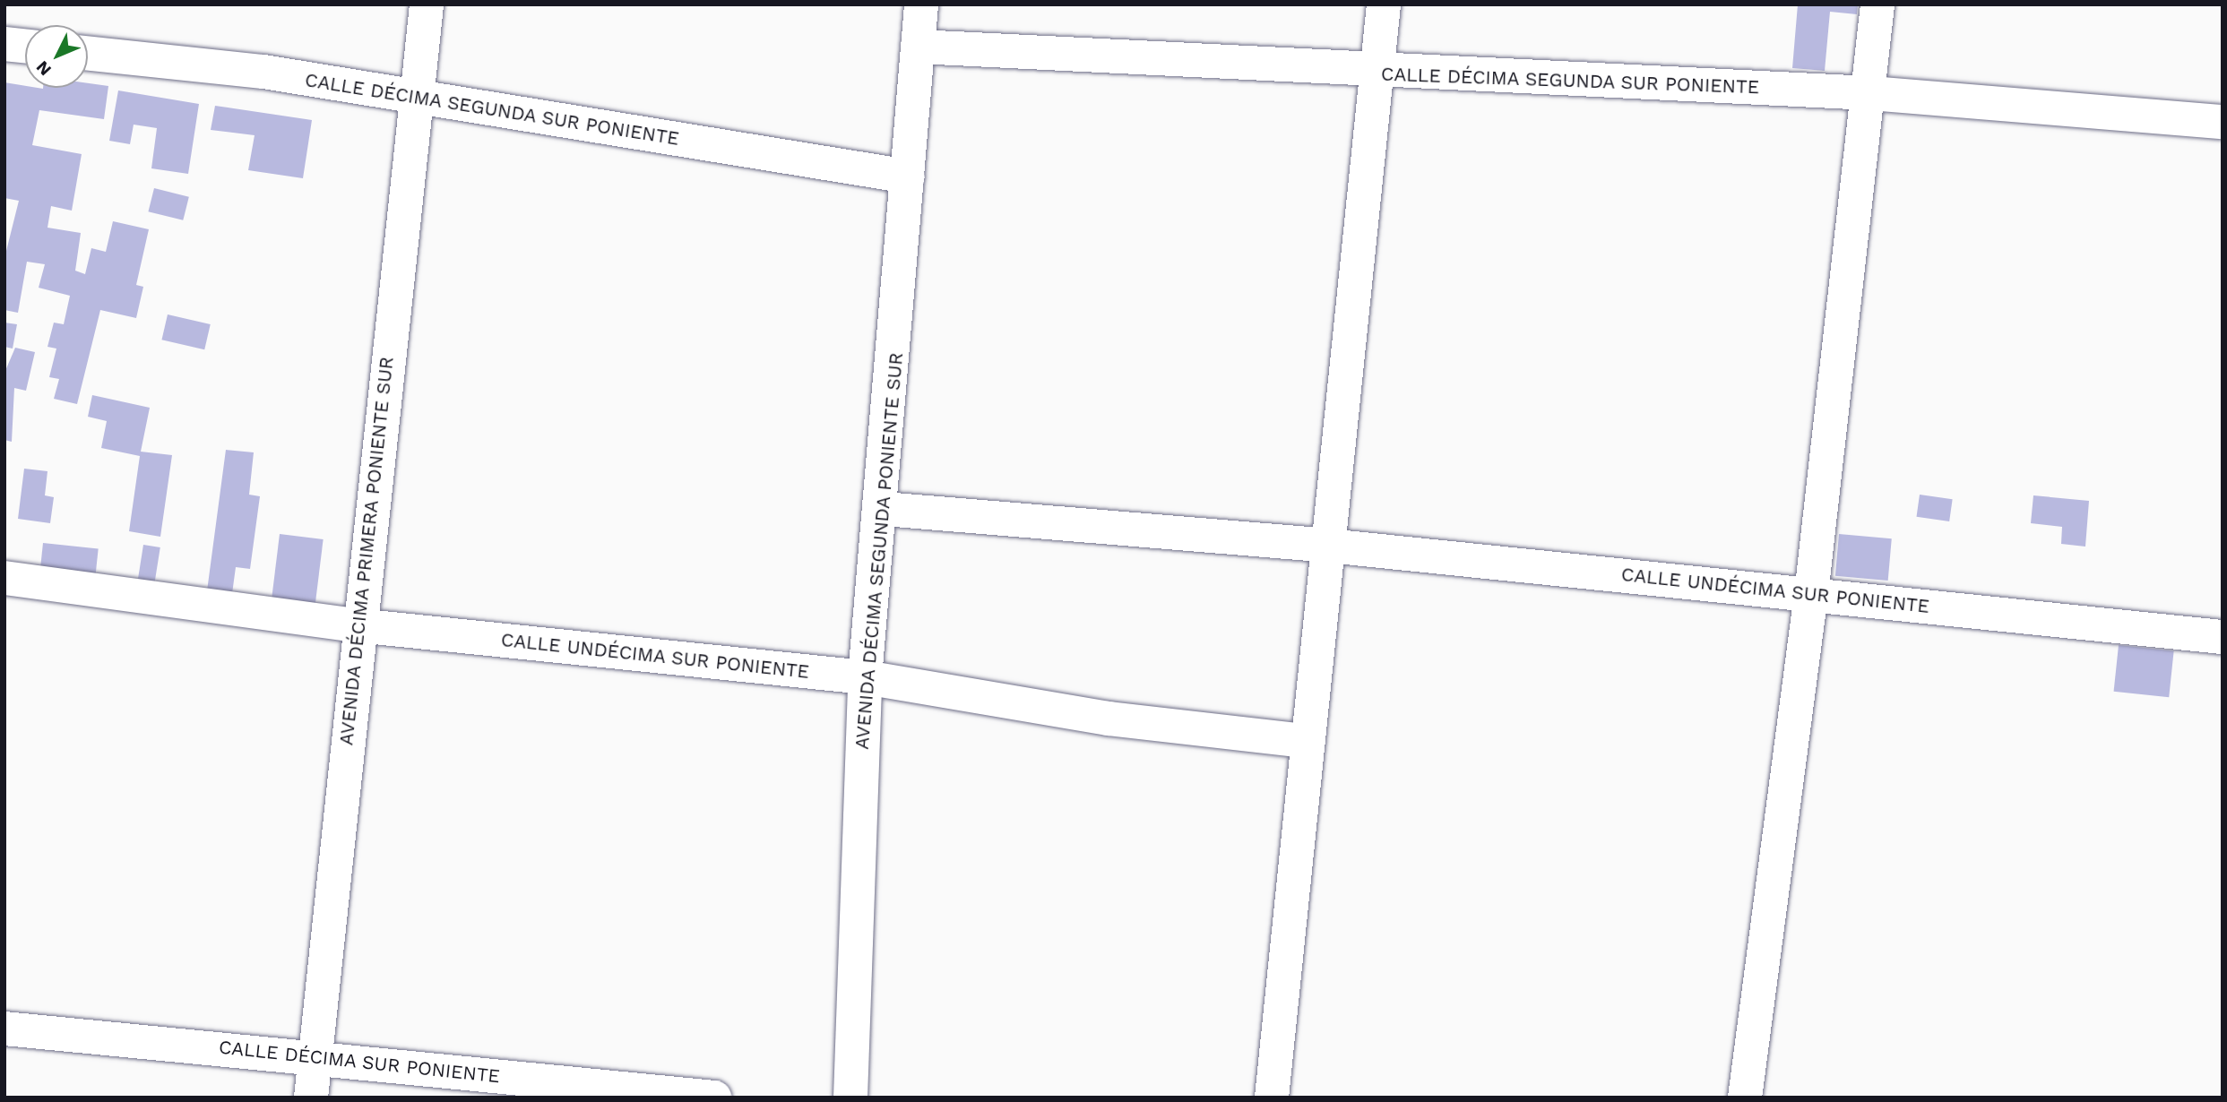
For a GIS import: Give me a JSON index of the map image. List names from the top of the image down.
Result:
{
  "streets": {
    "street": [
      "CALLE DÉCIMA SEGUNDA SUR PONIENTE",
      "AVENIDA DÉCIMA PRIMERA PONIENTE SUR",
      "AVENIDA DÉCIMA SEGUNDA PONIENTE SUR",
      "CALLE UNDÉCIMA SUR PONIENTE",
      "CALLE DÉCIMA SUR PONIENTE"
    ]
  },
  "crossings": [
    ["CALLE DÉCIMA SEGUNDA SUR PONIENTE", "AVENIDA DÉCIMA PRIMERA PONIENTE SUR"],
    ["CALLE DÉCIMA SEGUNDA SUR PONIENTE", "AVENIDA DÉCIMA SEGUNDA PONIENTE SUR"],
    ["AVENIDA DÉCIMA PRIMERA PONIENTE SUR", "CALLE UNDÉCIMA SUR PONIENTE"],
    ["AVENIDA DÉCIMA PRIMERA PONIENTE SUR", "CALLE DÉCIMA SUR PONIENTE"],
    ["AVENIDA DÉCIMA SEGUNDA PONIENTE SUR", "CALLE UNDÉCIMA SUR PONIENTE"]
  ],
  "north": "bottom left"
}
